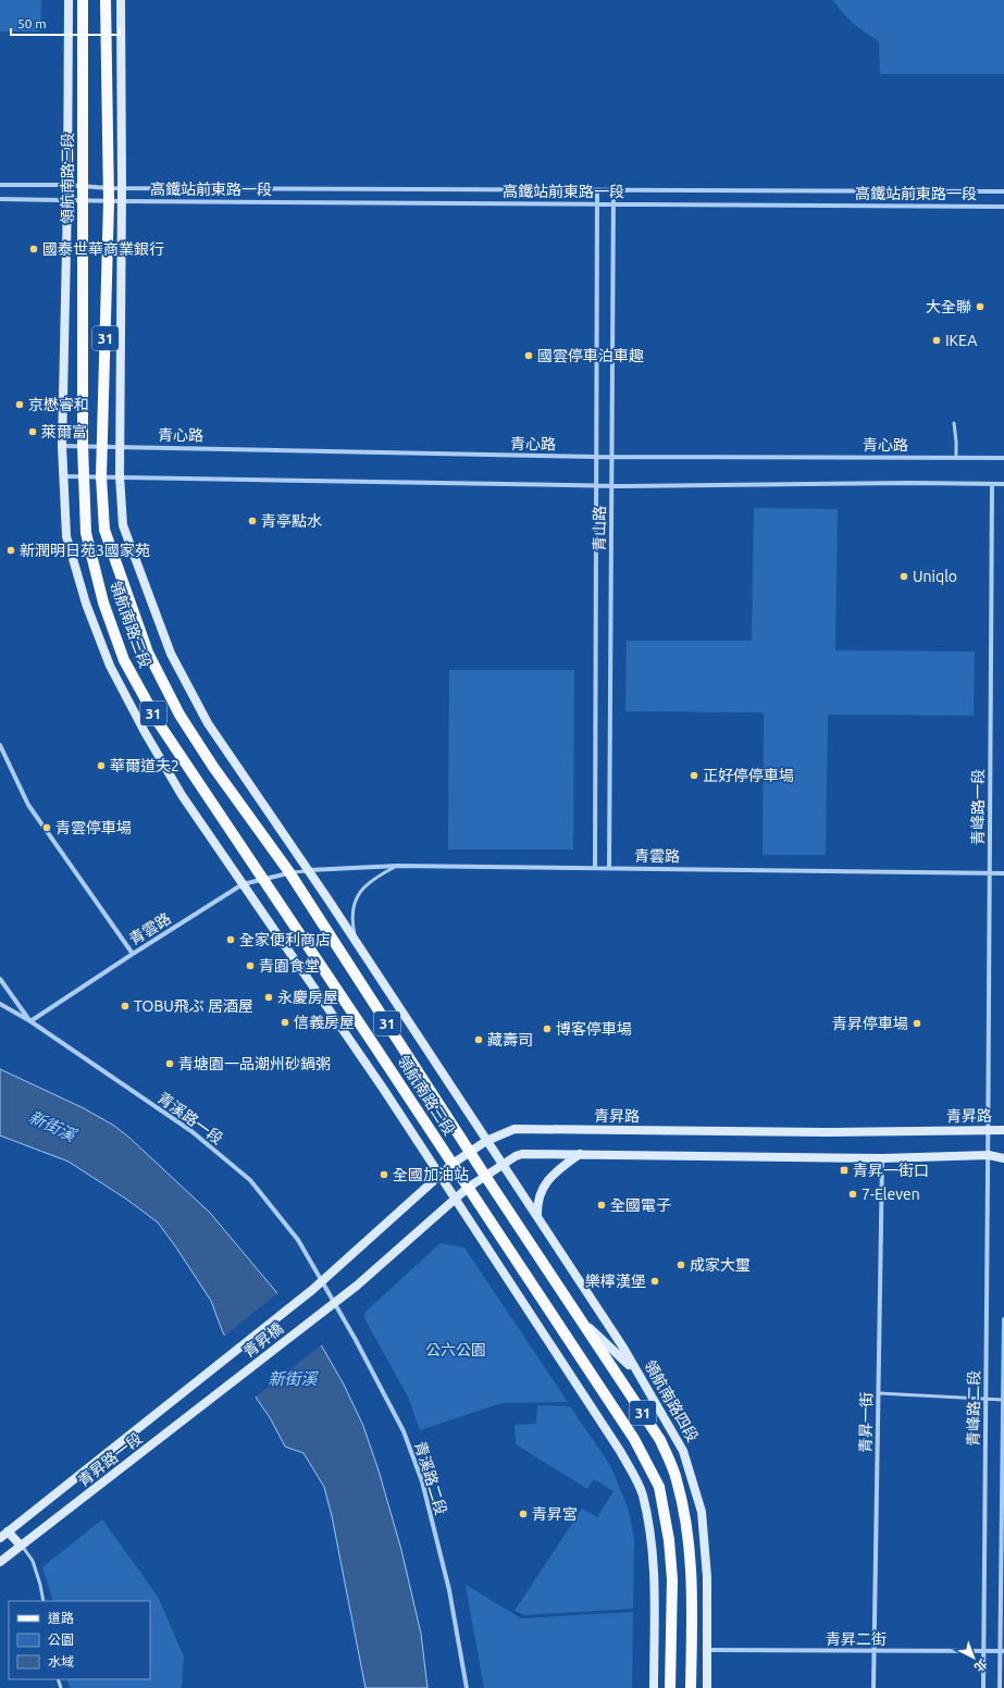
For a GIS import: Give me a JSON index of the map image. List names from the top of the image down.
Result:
{
  "streets": {
    "main road": ["領航南路三段", "31", "領航南路四段"],
    "street": [
      "高鐵站前東路一段",
      "青心路",
      "青山路",
      "青峰路一段",
      "青雲路",
      "青昇路",
      "青溪路一段",
      "青昇橋",
      "青峰路二段",
      "青昇一街",
      "青昇路一段",
      "青溪路二段",
      "青昇二街"
    ]
  },
  "crossings": [
    ["領航南路三段", "高鐵站前東路一段"],
    ["領航南路三段", "31"],
    ["領航南路三段", "青心路"],
    ["領航南路三段", "青雲路"],
    ["領航南路三段", "青昇路"],
    ["領航南路三段", "領航南路四段"],
    ["高鐵站前東路一段", "青山路"],
    ["31", "青昇路"],
    ["青心路", "青山路"],
    ["青山路", "青雲路"],
    ["青峰路一段", "青雲路"],
    ["青峰路一段", "青昇路"],
    ["青峰路一段", "青峰路二段"],
    ["青雲路", "青溪路一段"],
    ["青昇路", "青溪路一段"],
    ["青昇路", "青昇橋"],
    ["青昇路", "青峰路二段"],
    ["青溪路一段", "青溪路二段"],
    ["青昇橋", "青昇路一段"],
    ["青昇橋", "青溪路二段"],
    ["領航南路四段", "青昇二街"],
    ["青峰路二段", "青昇二街"],
    ["青昇一街", "青昇二街"]
  ],
  "water": ["新街溪"],
  "parks": ["公六公園"],
  "places": {
    "other": [
      "國泰世華商業銀行",
      "大全聯",
      "IKEA",
      "國雲停車泊車趣",
      "京懋睿和",
      "萊爾富",
      "青亭點水",
      "新潤明日苑3國家苑",
      "Uniqlo",
      "華爾道夫2",
      "正好停停車場",
      "青雲停車場",
      "全家便利商店",
      "青園食堂",
      "永慶房屋",
      "TOBU飛ぶ 居酒屋",
      "信義房屋",
      "青昇停車場",
      "博客停車場",
      "藏壽司",
      "青塘園一品潮州砂鍋粥",
      "全國加油站",
      "7-Eleven",
      "全國電子",
      "成家大璽",
      "樂檸漢堡",
      "青昇宮"
    ],
    "transit": ["青昇一街口"]
  },
  "legend": ["道路", "公園", "水域"],
  "scale_bar": "50 m",
  "north": "bottom right"
}
